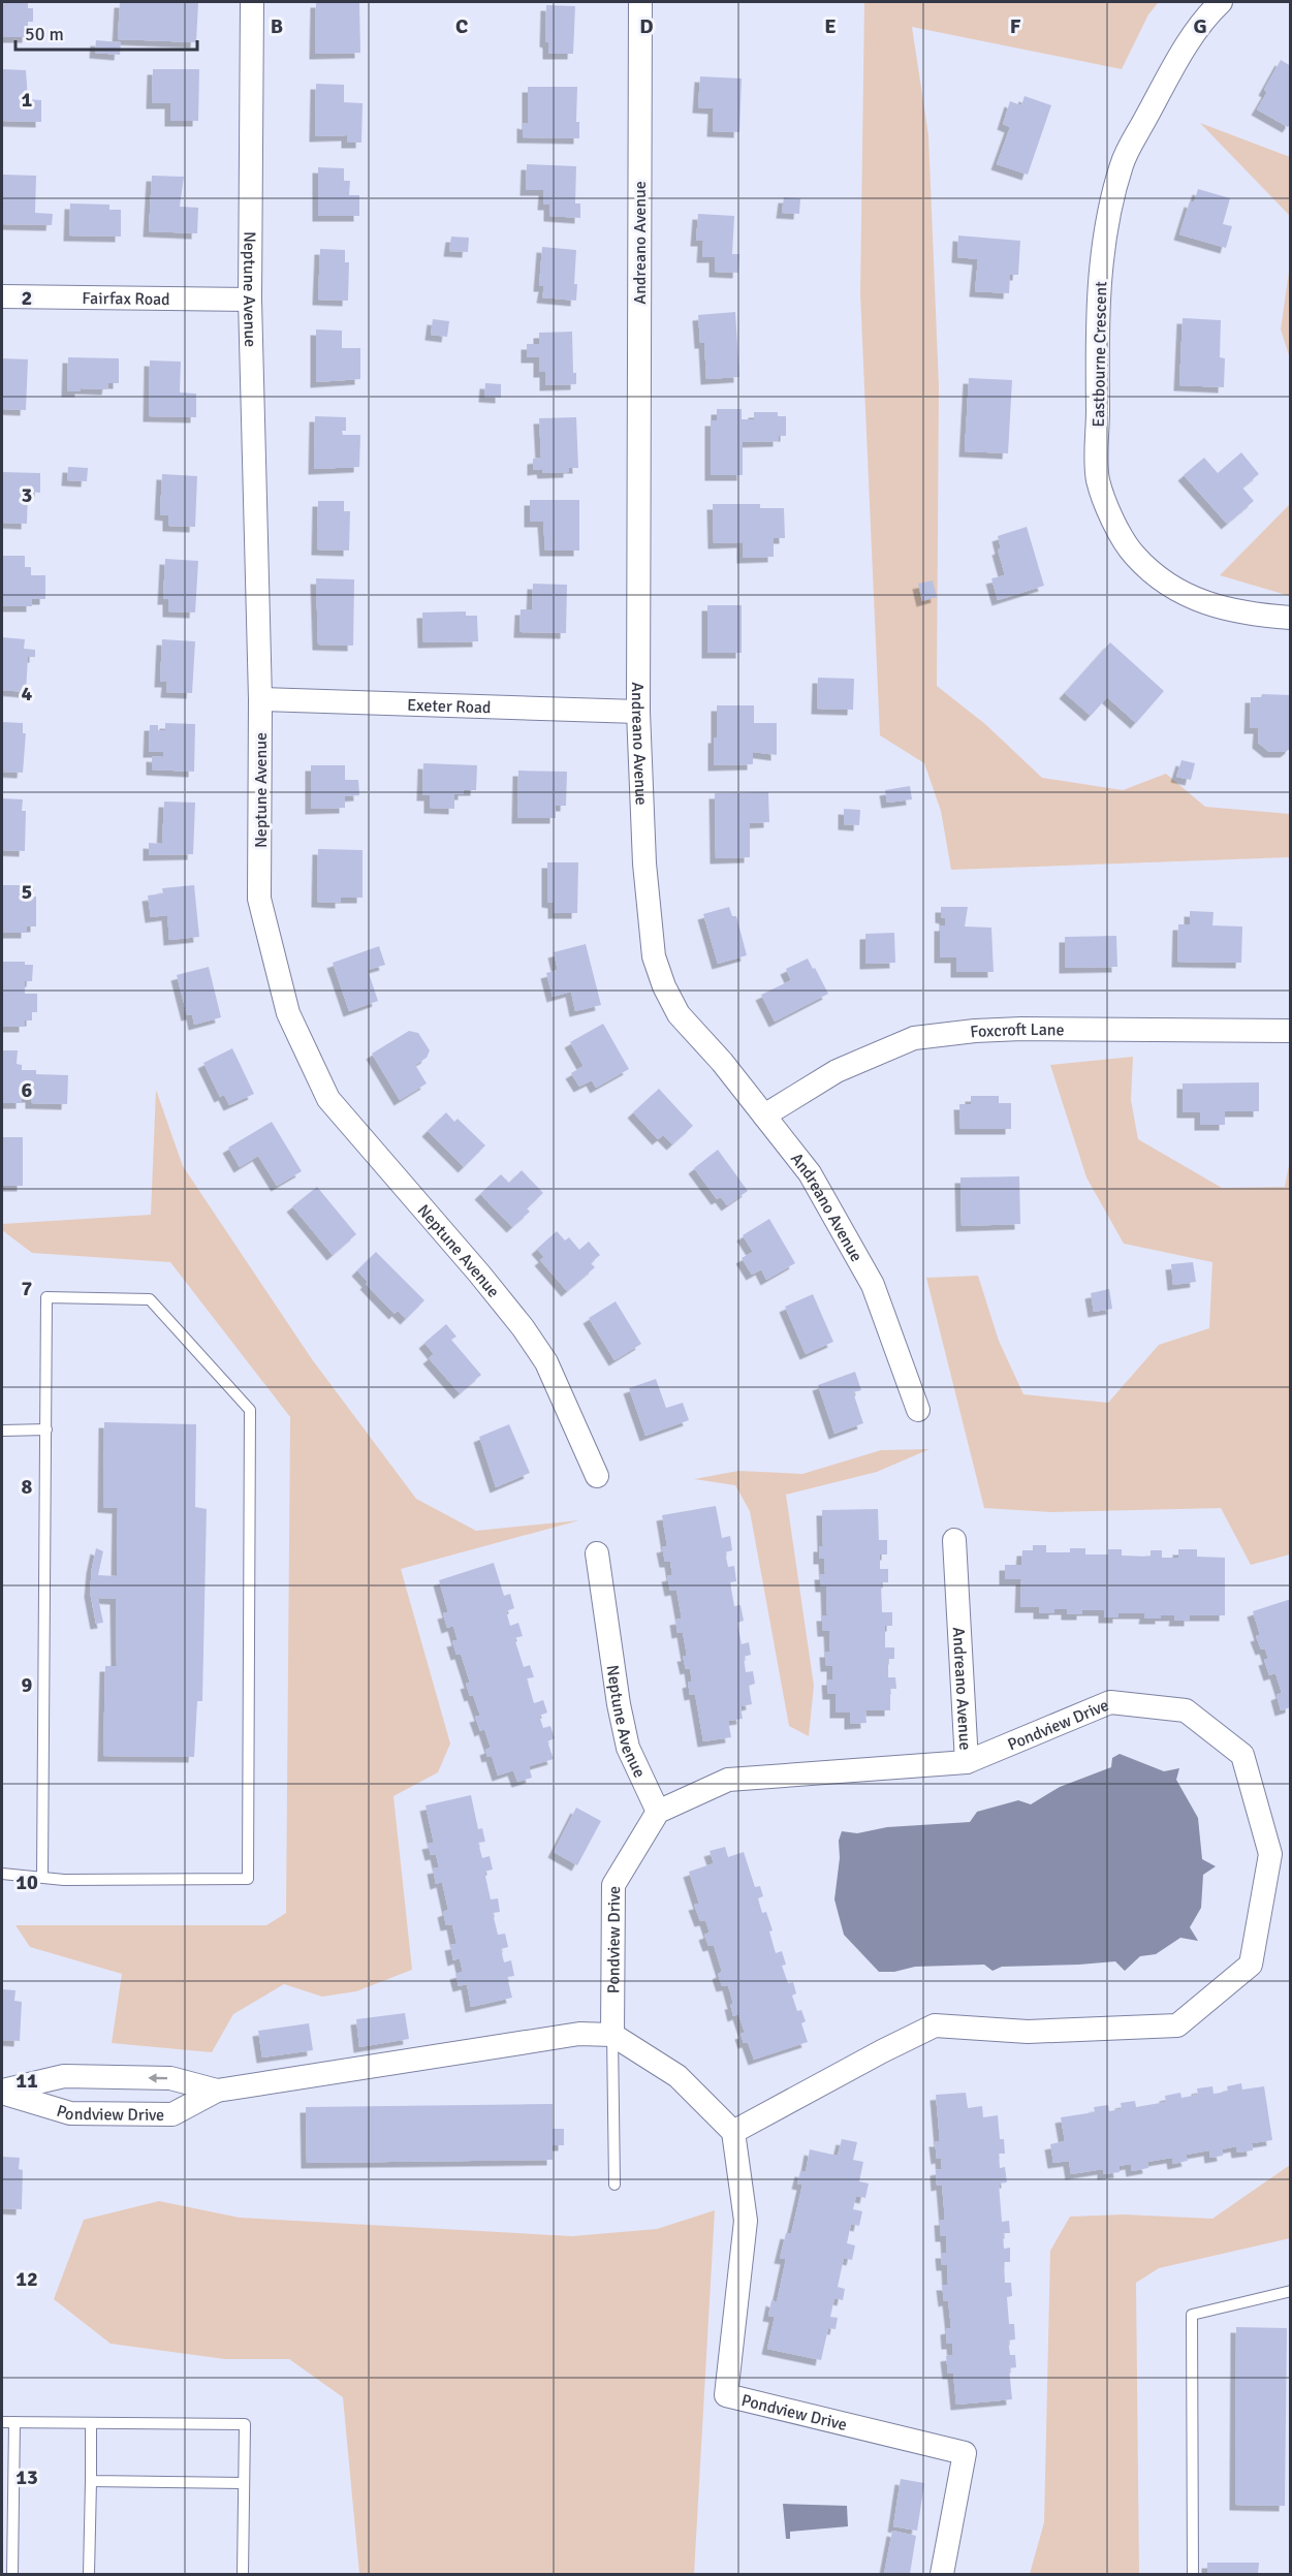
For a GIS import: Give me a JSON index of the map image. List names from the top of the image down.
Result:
{
  "streets": {
    "street": [
      "Andreano Avenue",
      "Neptune Avenue",
      "Fairfax Road",
      "Eastbourne Crescent",
      "Exeter Road",
      "Foxcroft Lane",
      "Pondview Drive"
    ]
  },
  "crossings": [
    ["Andreano Avenue", "Exeter Road"],
    ["Andreano Avenue", "Foxcroft Lane"],
    ["Andreano Avenue", "Pondview Drive"],
    ["Neptune Avenue", "Fairfax Road"],
    ["Neptune Avenue", "Exeter Road"],
    ["Neptune Avenue", "Pondview Drive"]
  ],
  "scale_bar": "50 m",
  "grid": {
    "columns": [
      "B",
      "C",
      "D",
      "E",
      "F",
      "G"
    ],
    "rows": [
      "1",
      "2",
      "3",
      "4",
      "5",
      "6",
      "7",
      "8",
      "9",
      "10",
      "11",
      "12",
      "13"
    ]
  }
}
